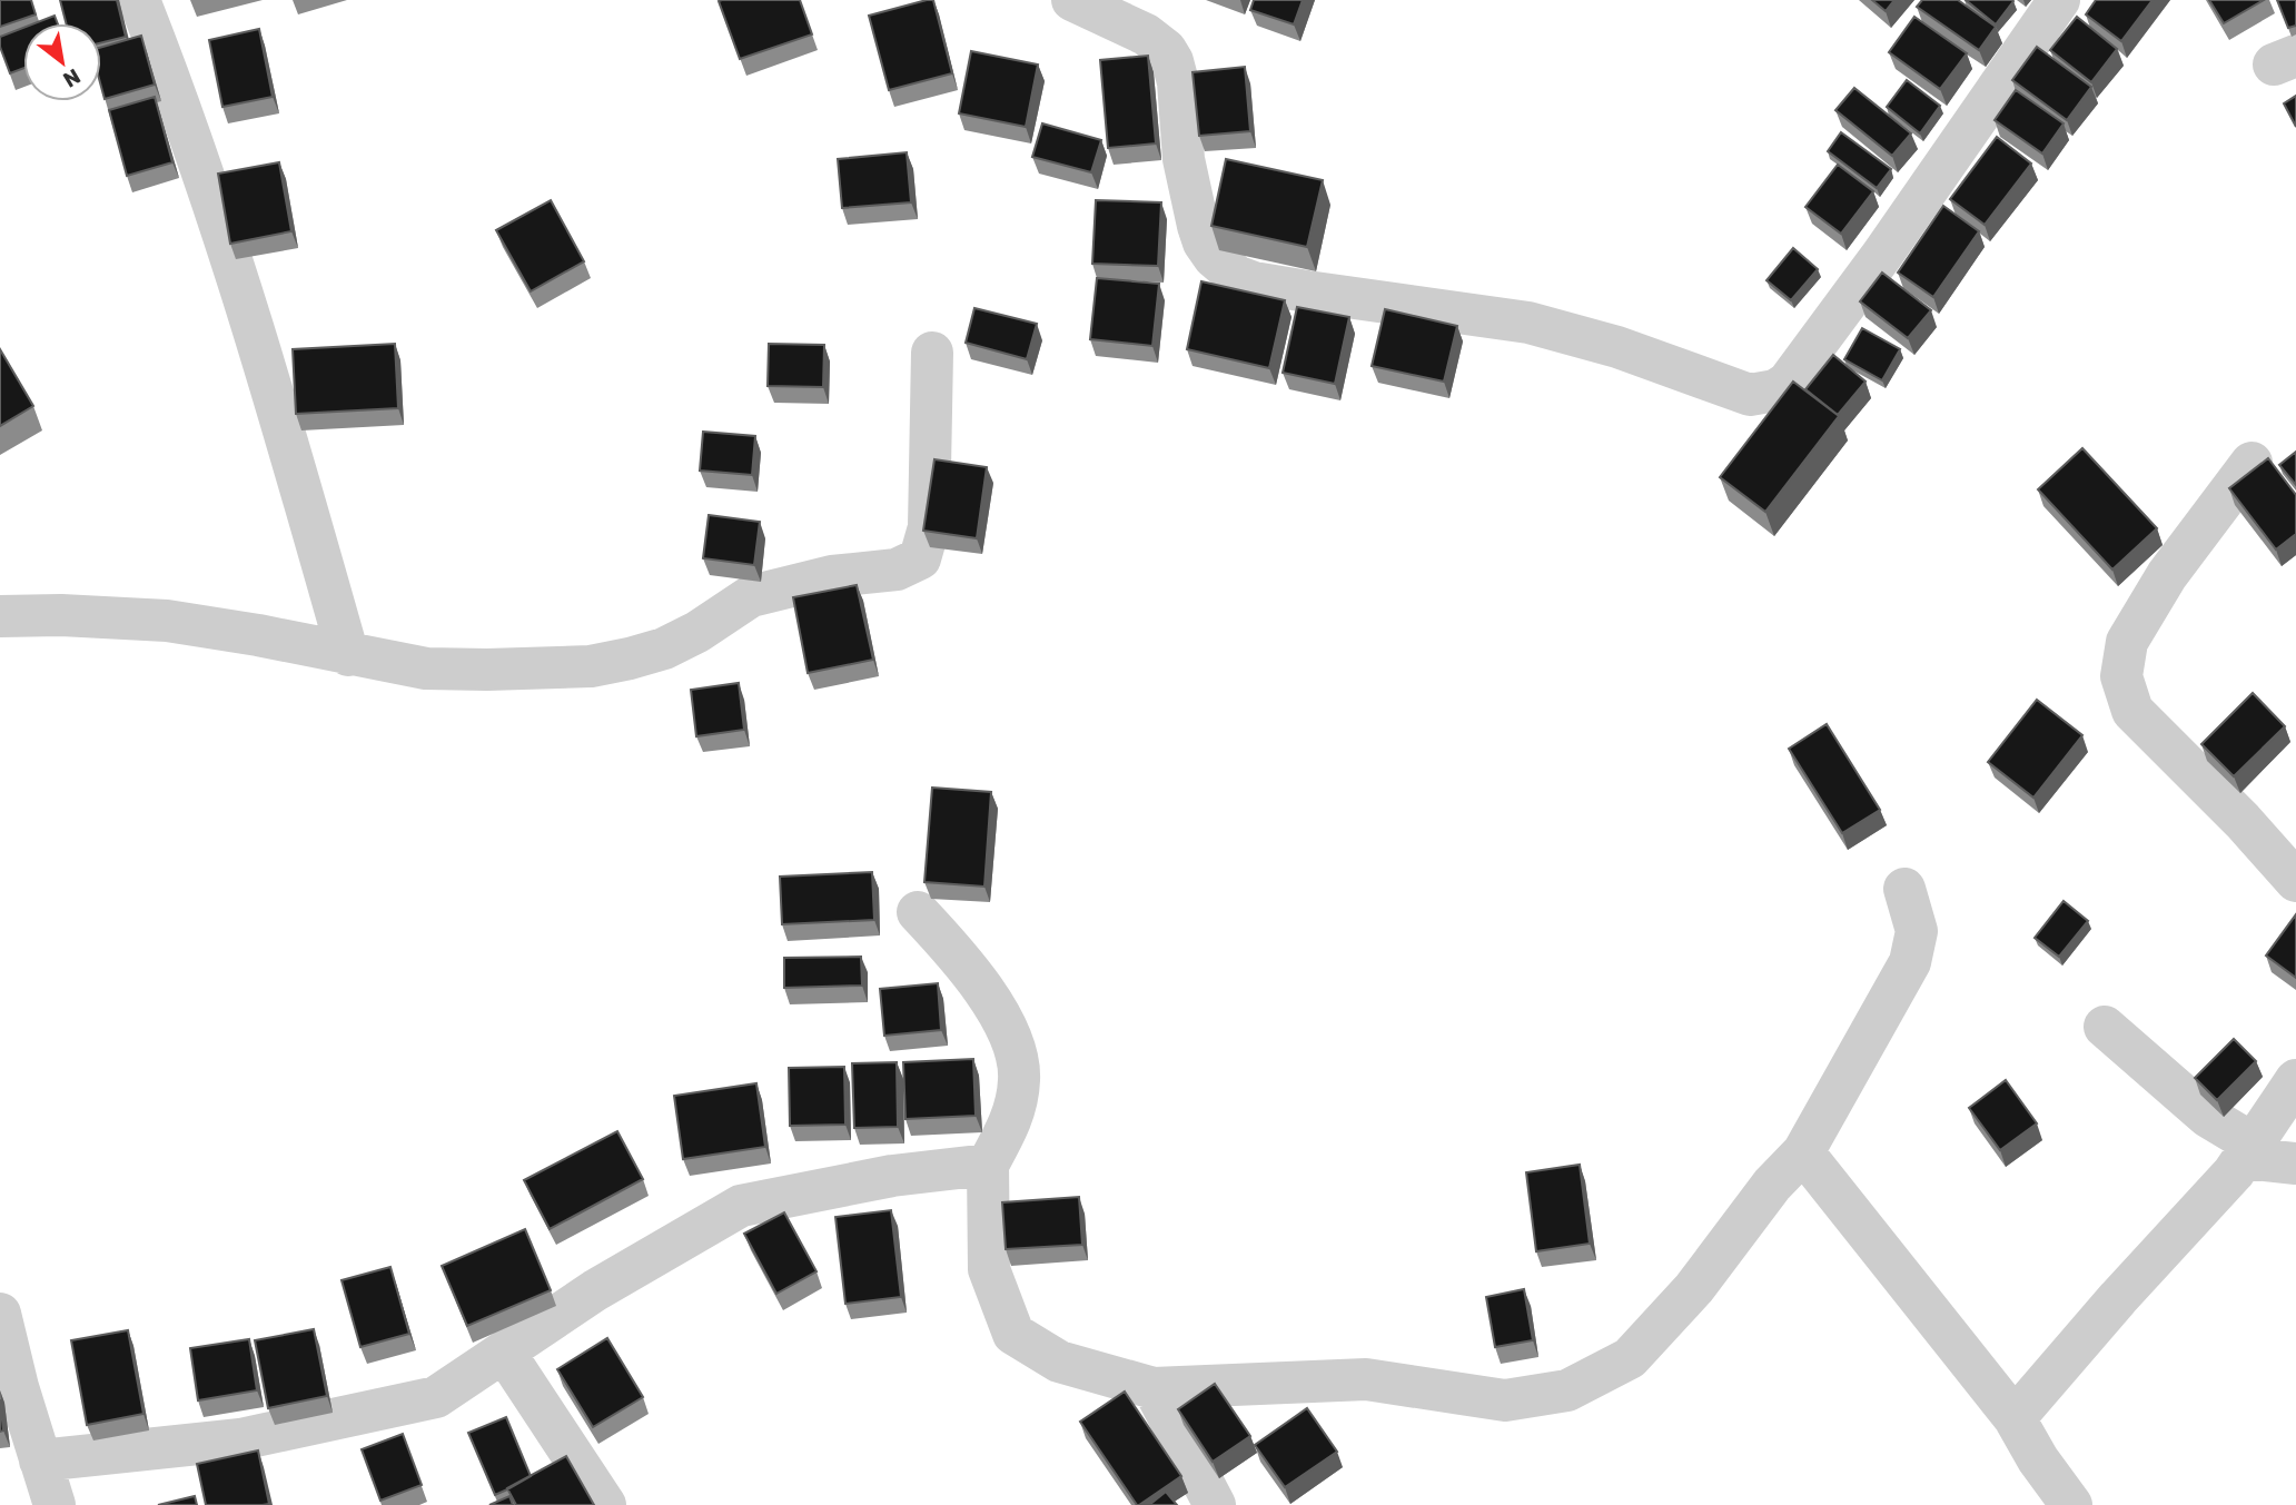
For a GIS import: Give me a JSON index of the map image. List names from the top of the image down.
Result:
{
  "north": "bottom right"
}
